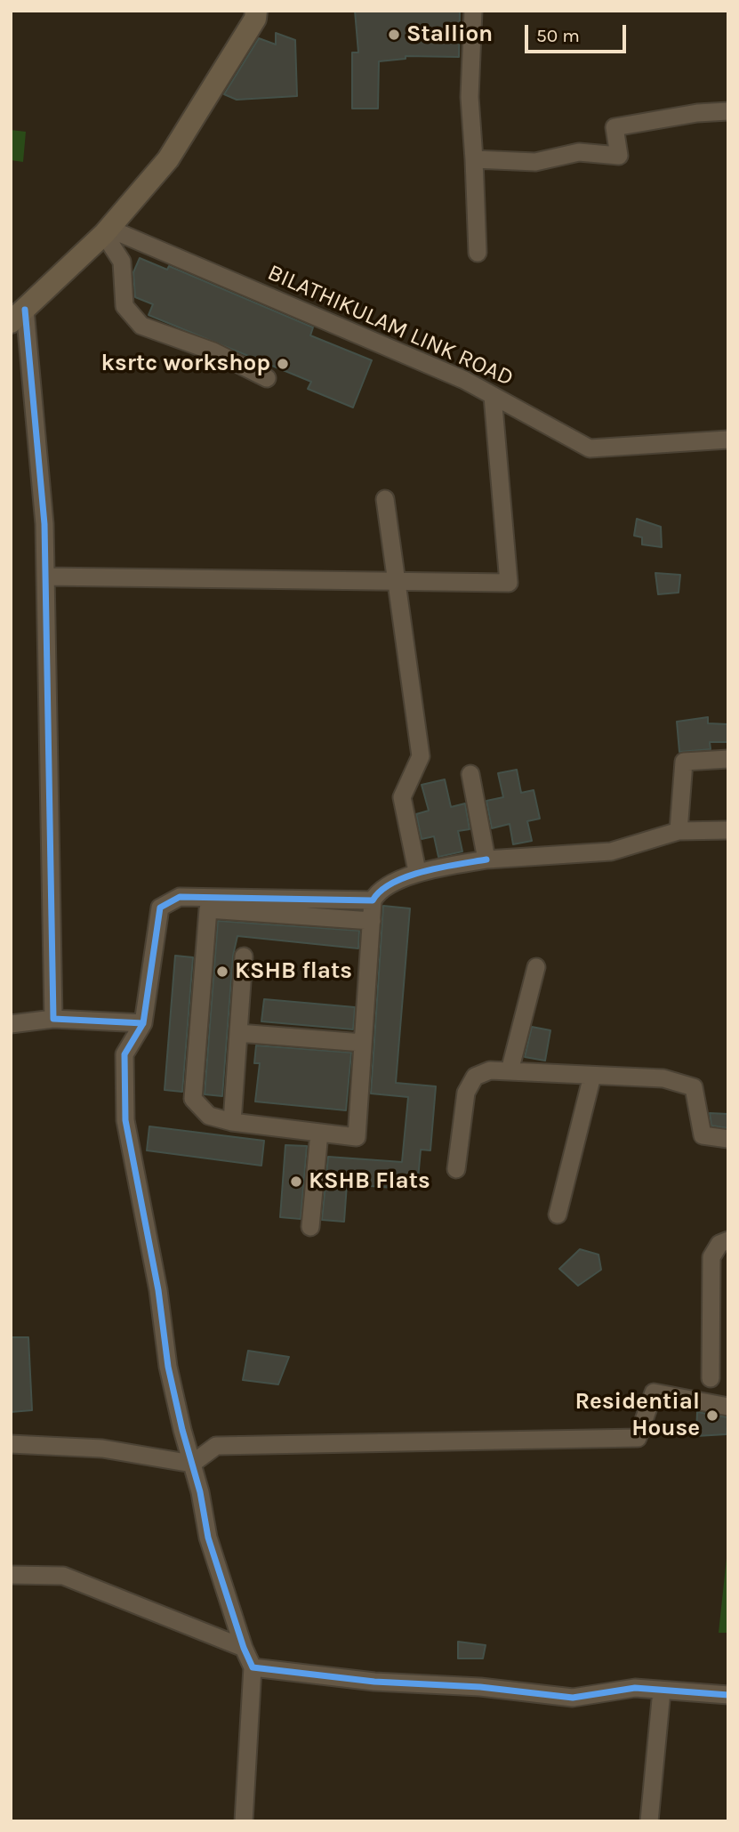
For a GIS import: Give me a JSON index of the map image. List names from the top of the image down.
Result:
{
  "streets": {
    "street": ["BILATHIKULAM LINK ROAD"]
  },
  "places": [
    "Stallion",
    "ksrtc workshop",
    "KSHB flats",
    "KSHB Flats",
    "Residential House"
  ],
  "scale_bar": "50 m"
}
